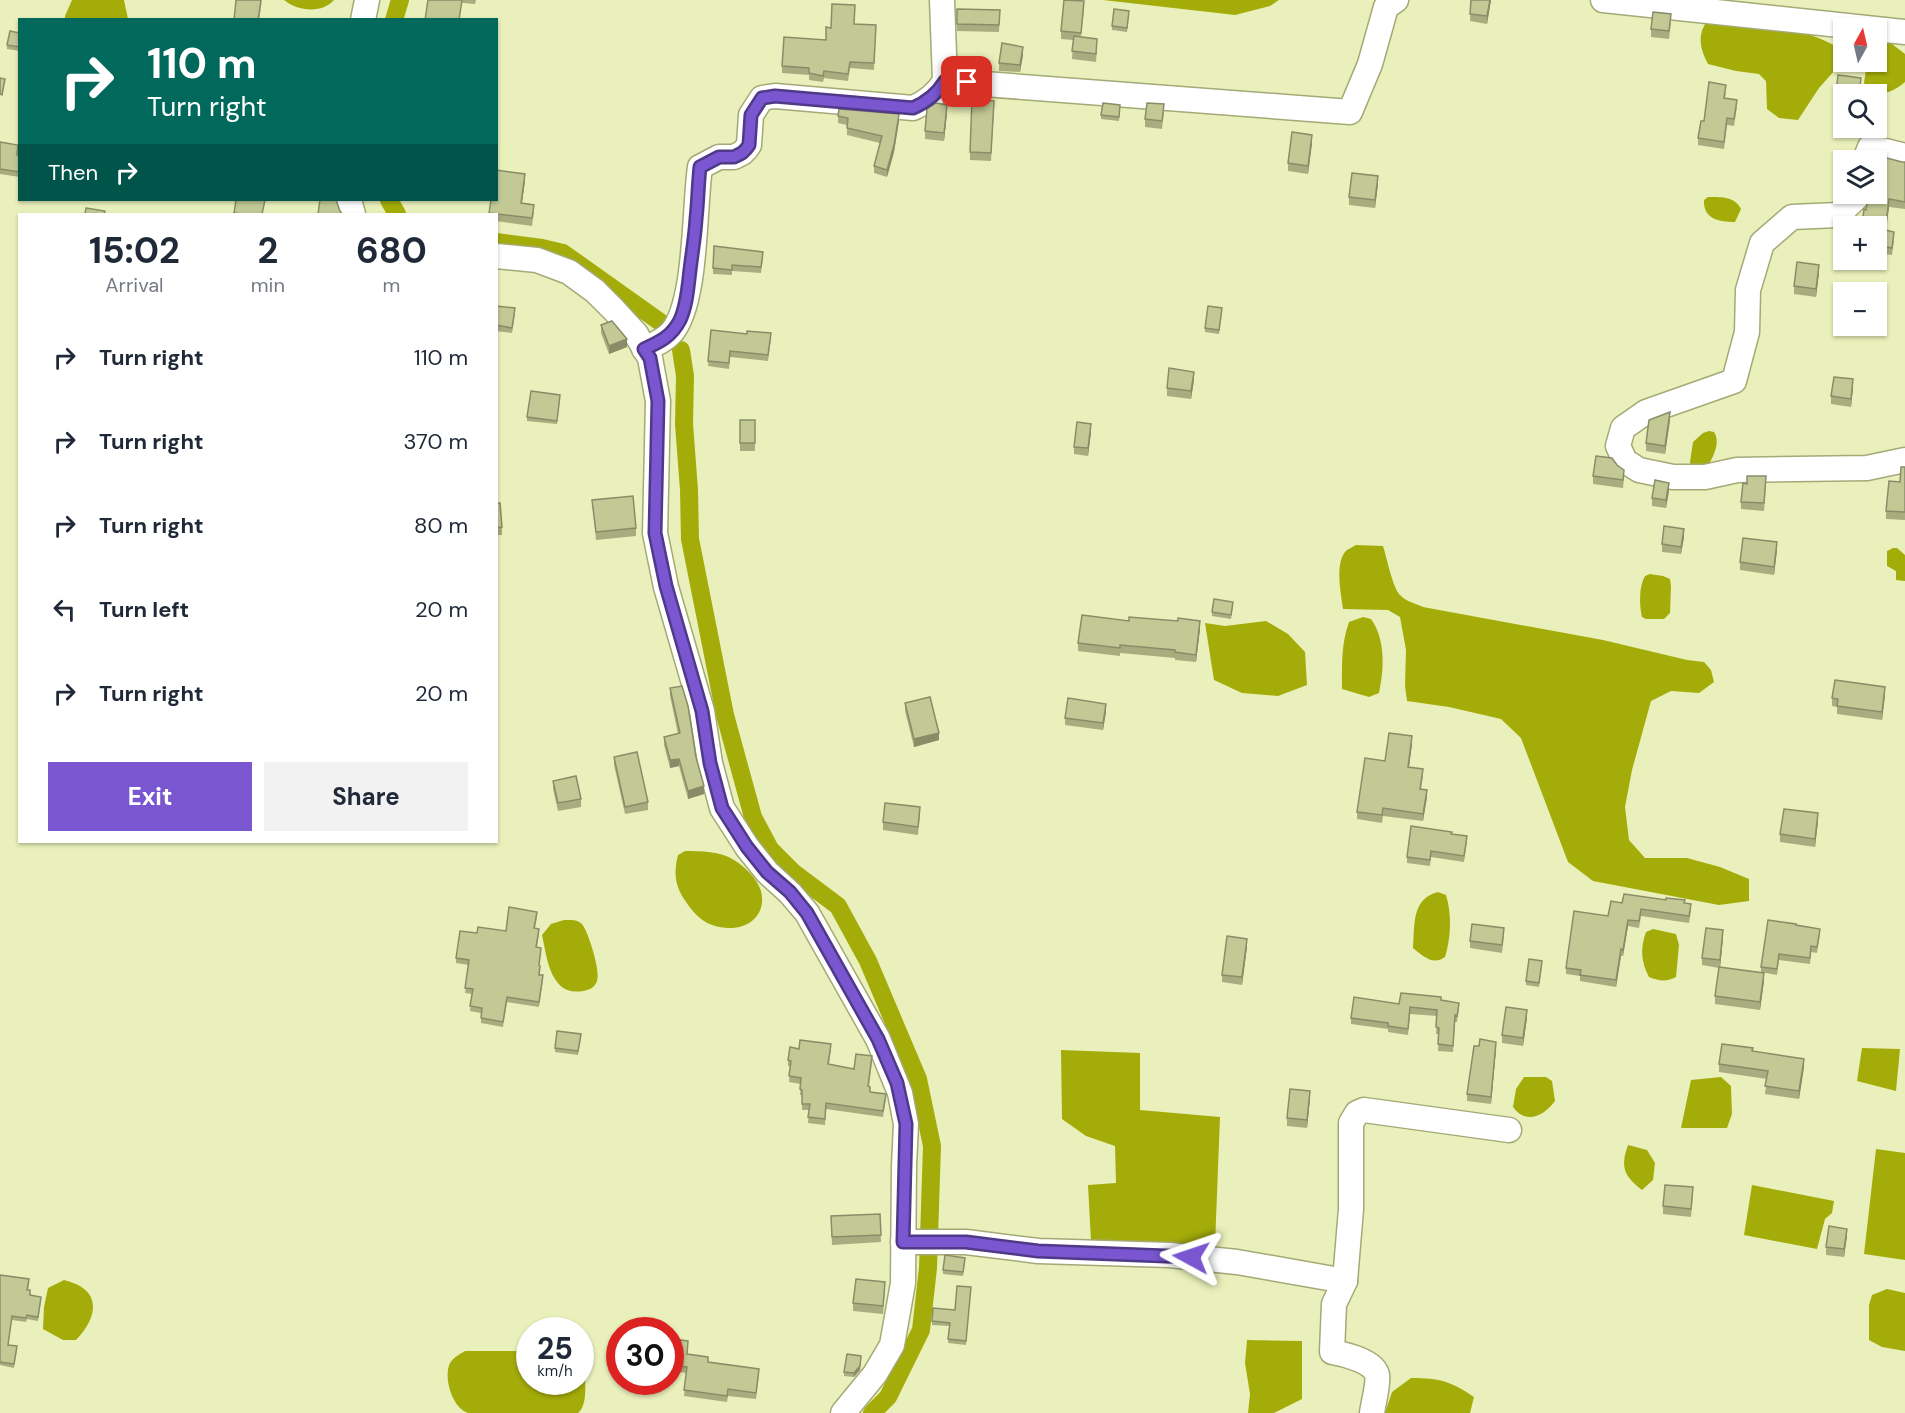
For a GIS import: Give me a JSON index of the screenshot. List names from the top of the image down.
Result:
{
  "north": "top",
  "page": {
    "map_buttons": ["+", "−"],
    "turn": ["110 m", "Turn right"],
    "then": "Then",
    "eta": [
      "15:02",
      "Arrival",
      "2",
      "min",
      "680",
      "m"
    ],
    "list": [
      {
        "name": "Turn right",
        "value": "110 m"
      },
      {
        "name": "Turn right",
        "value": "370 m"
      },
      {
        "name": "Turn right",
        "value": "80 m"
      },
      {
        "name": "Turn left",
        "value": "20 m"
      },
      {
        "name": "Turn right",
        "value": "20 m"
      }
    ],
    "buttons": ["Exit", "Share"],
    "speed": "25 km/h",
    "limit": "30"
  }
}
